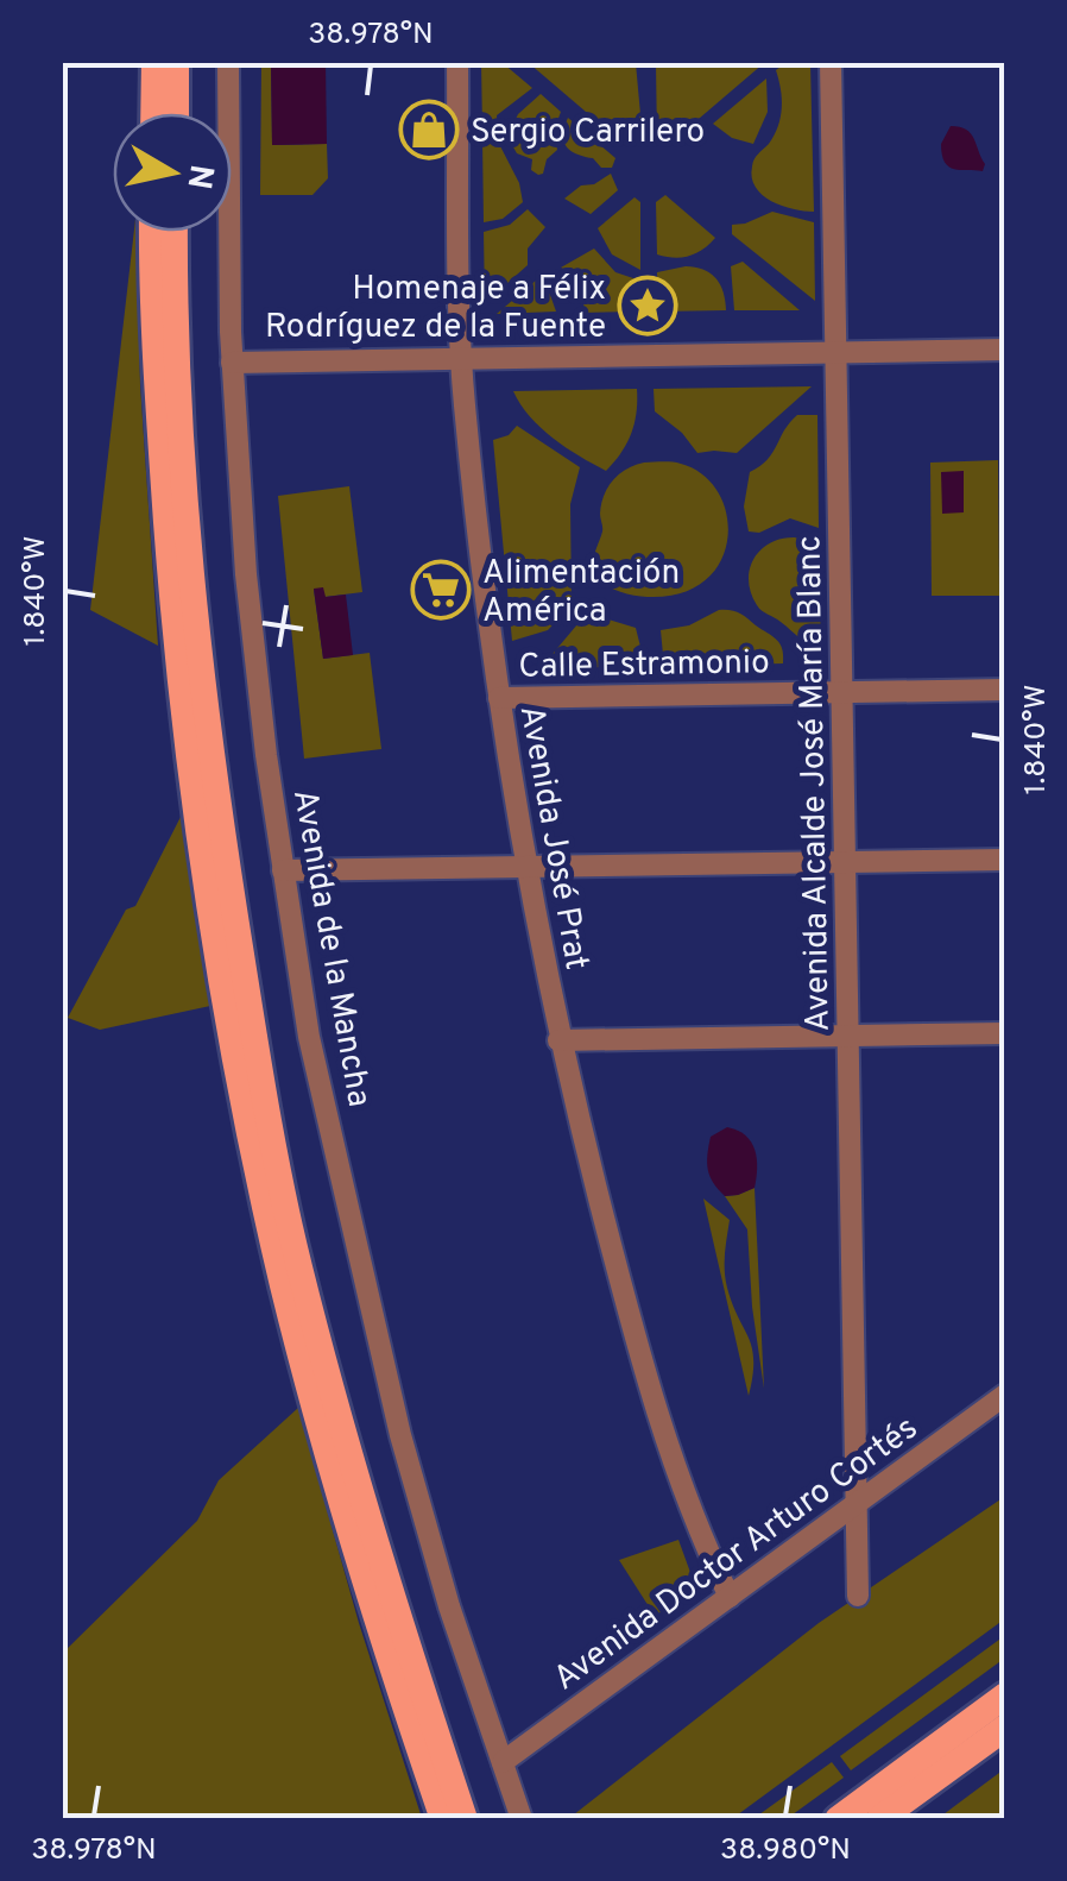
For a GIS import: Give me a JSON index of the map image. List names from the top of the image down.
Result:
{
  "streets": {
    "street": [
      "Calle Estramonio",
      "Avenida Alcalde José María Blanc",
      "Avenida José Prat",
      "Avenida de la Mancha",
      "Avenida Doctor Arturo Cortés"
    ]
  },
  "crossings": [
    ["Calle Estramonio", "Avenida Alcalde José María Blanc"],
    ["Calle Estramonio", "Avenida José Prat"],
    ["Avenida Alcalde José María Blanc", "Avenida Doctor Arturo Cortés"],
    ["Avenida José Prat", "Avenida Doctor Arturo Cortés"],
    ["Avenida de la Mancha", "Avenida Doctor Arturo Cortés"]
  ],
  "places": {
    "shop": ["Sergio Carrilero"],
    "place": ["Homenaje a Félix Rodríguez de la Fuente"],
    "supermarket": ["Alimentación América"]
  },
  "north": "right",
  "coordinates": ["38.978°N", "1.840°W", "38.980°N"]
}
